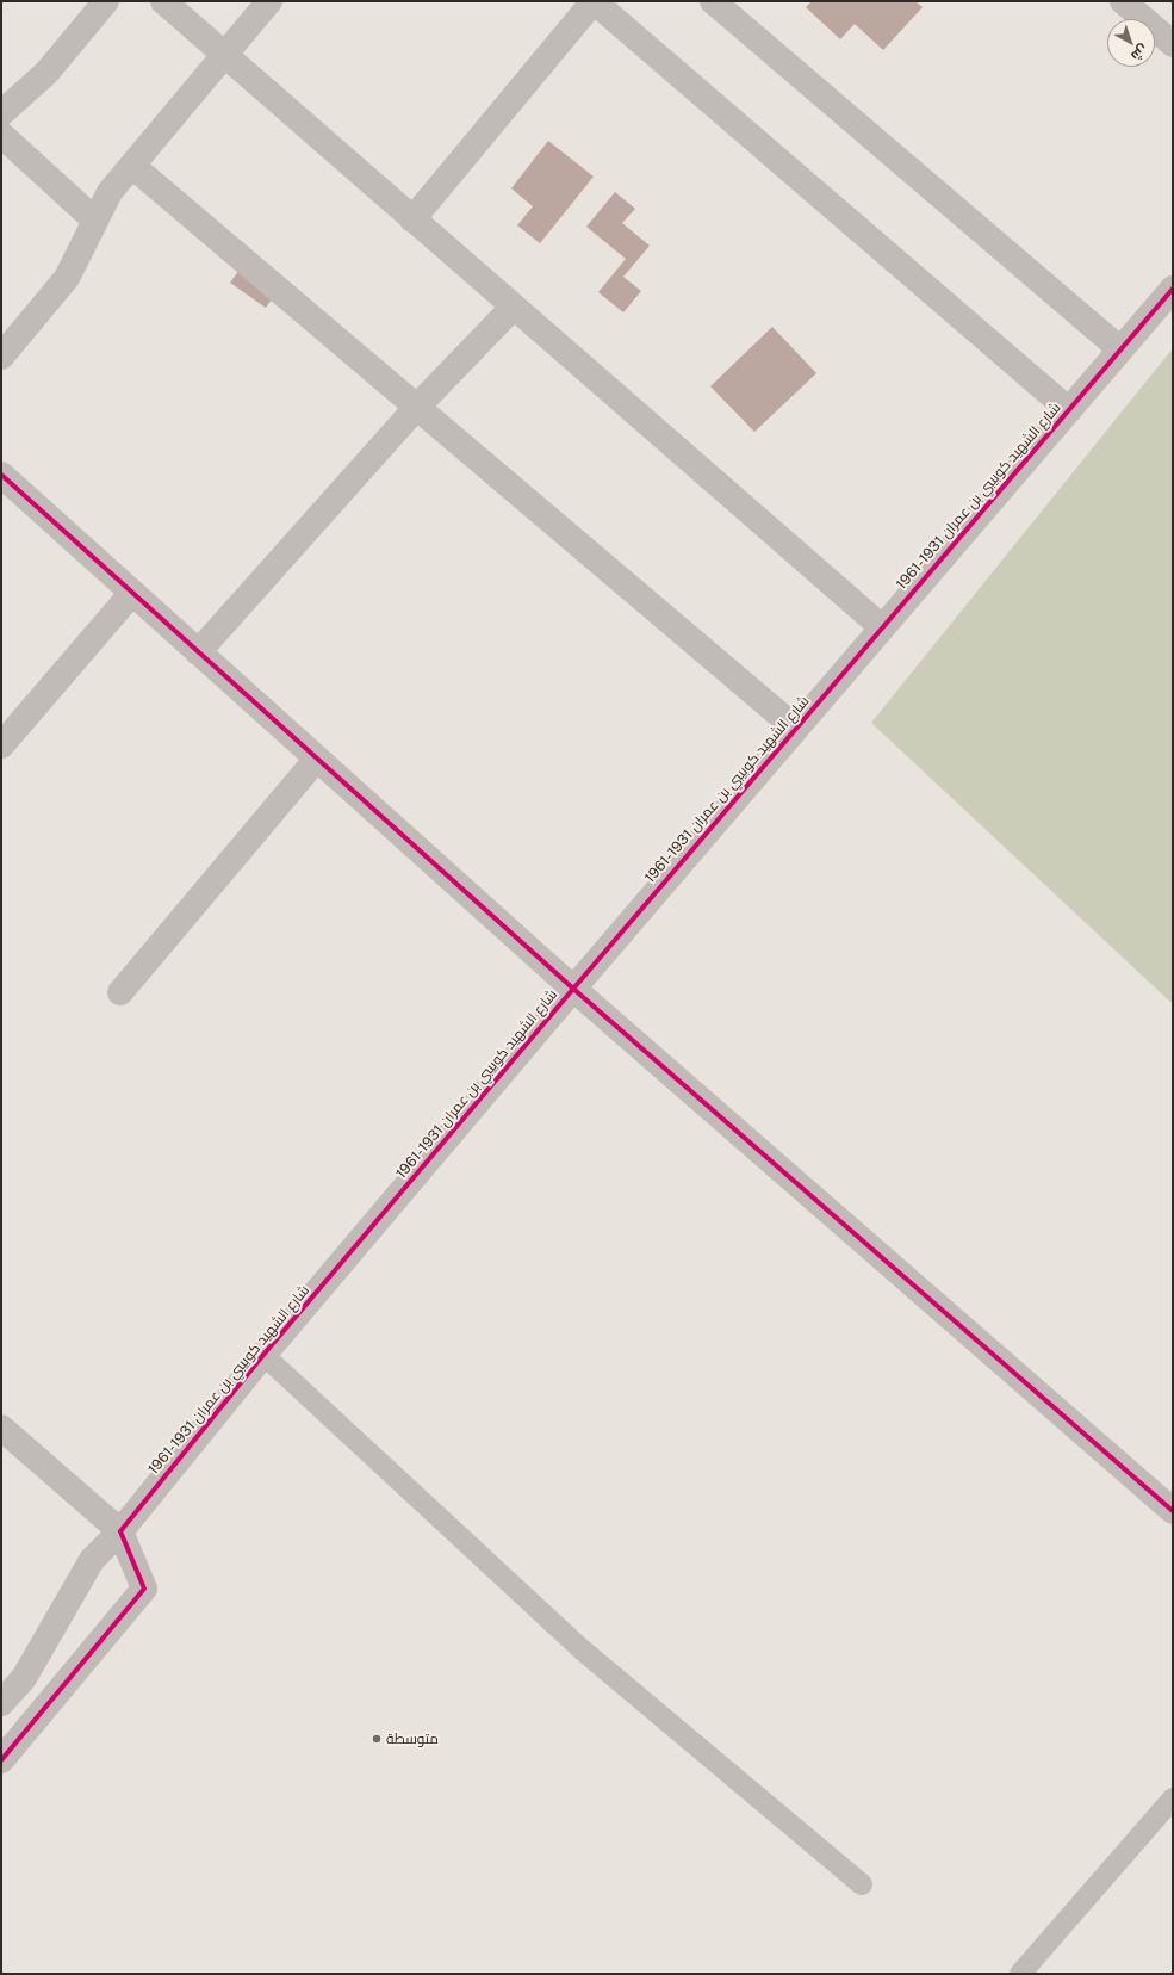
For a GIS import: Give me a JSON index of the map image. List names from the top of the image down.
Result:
{
  "streets": {
    "street": ["شارع الشهيد كوبيبي بن عمران 1931-1961"]
  },
  "places": ["متوسطة"],
  "north": "bottom right"
}
